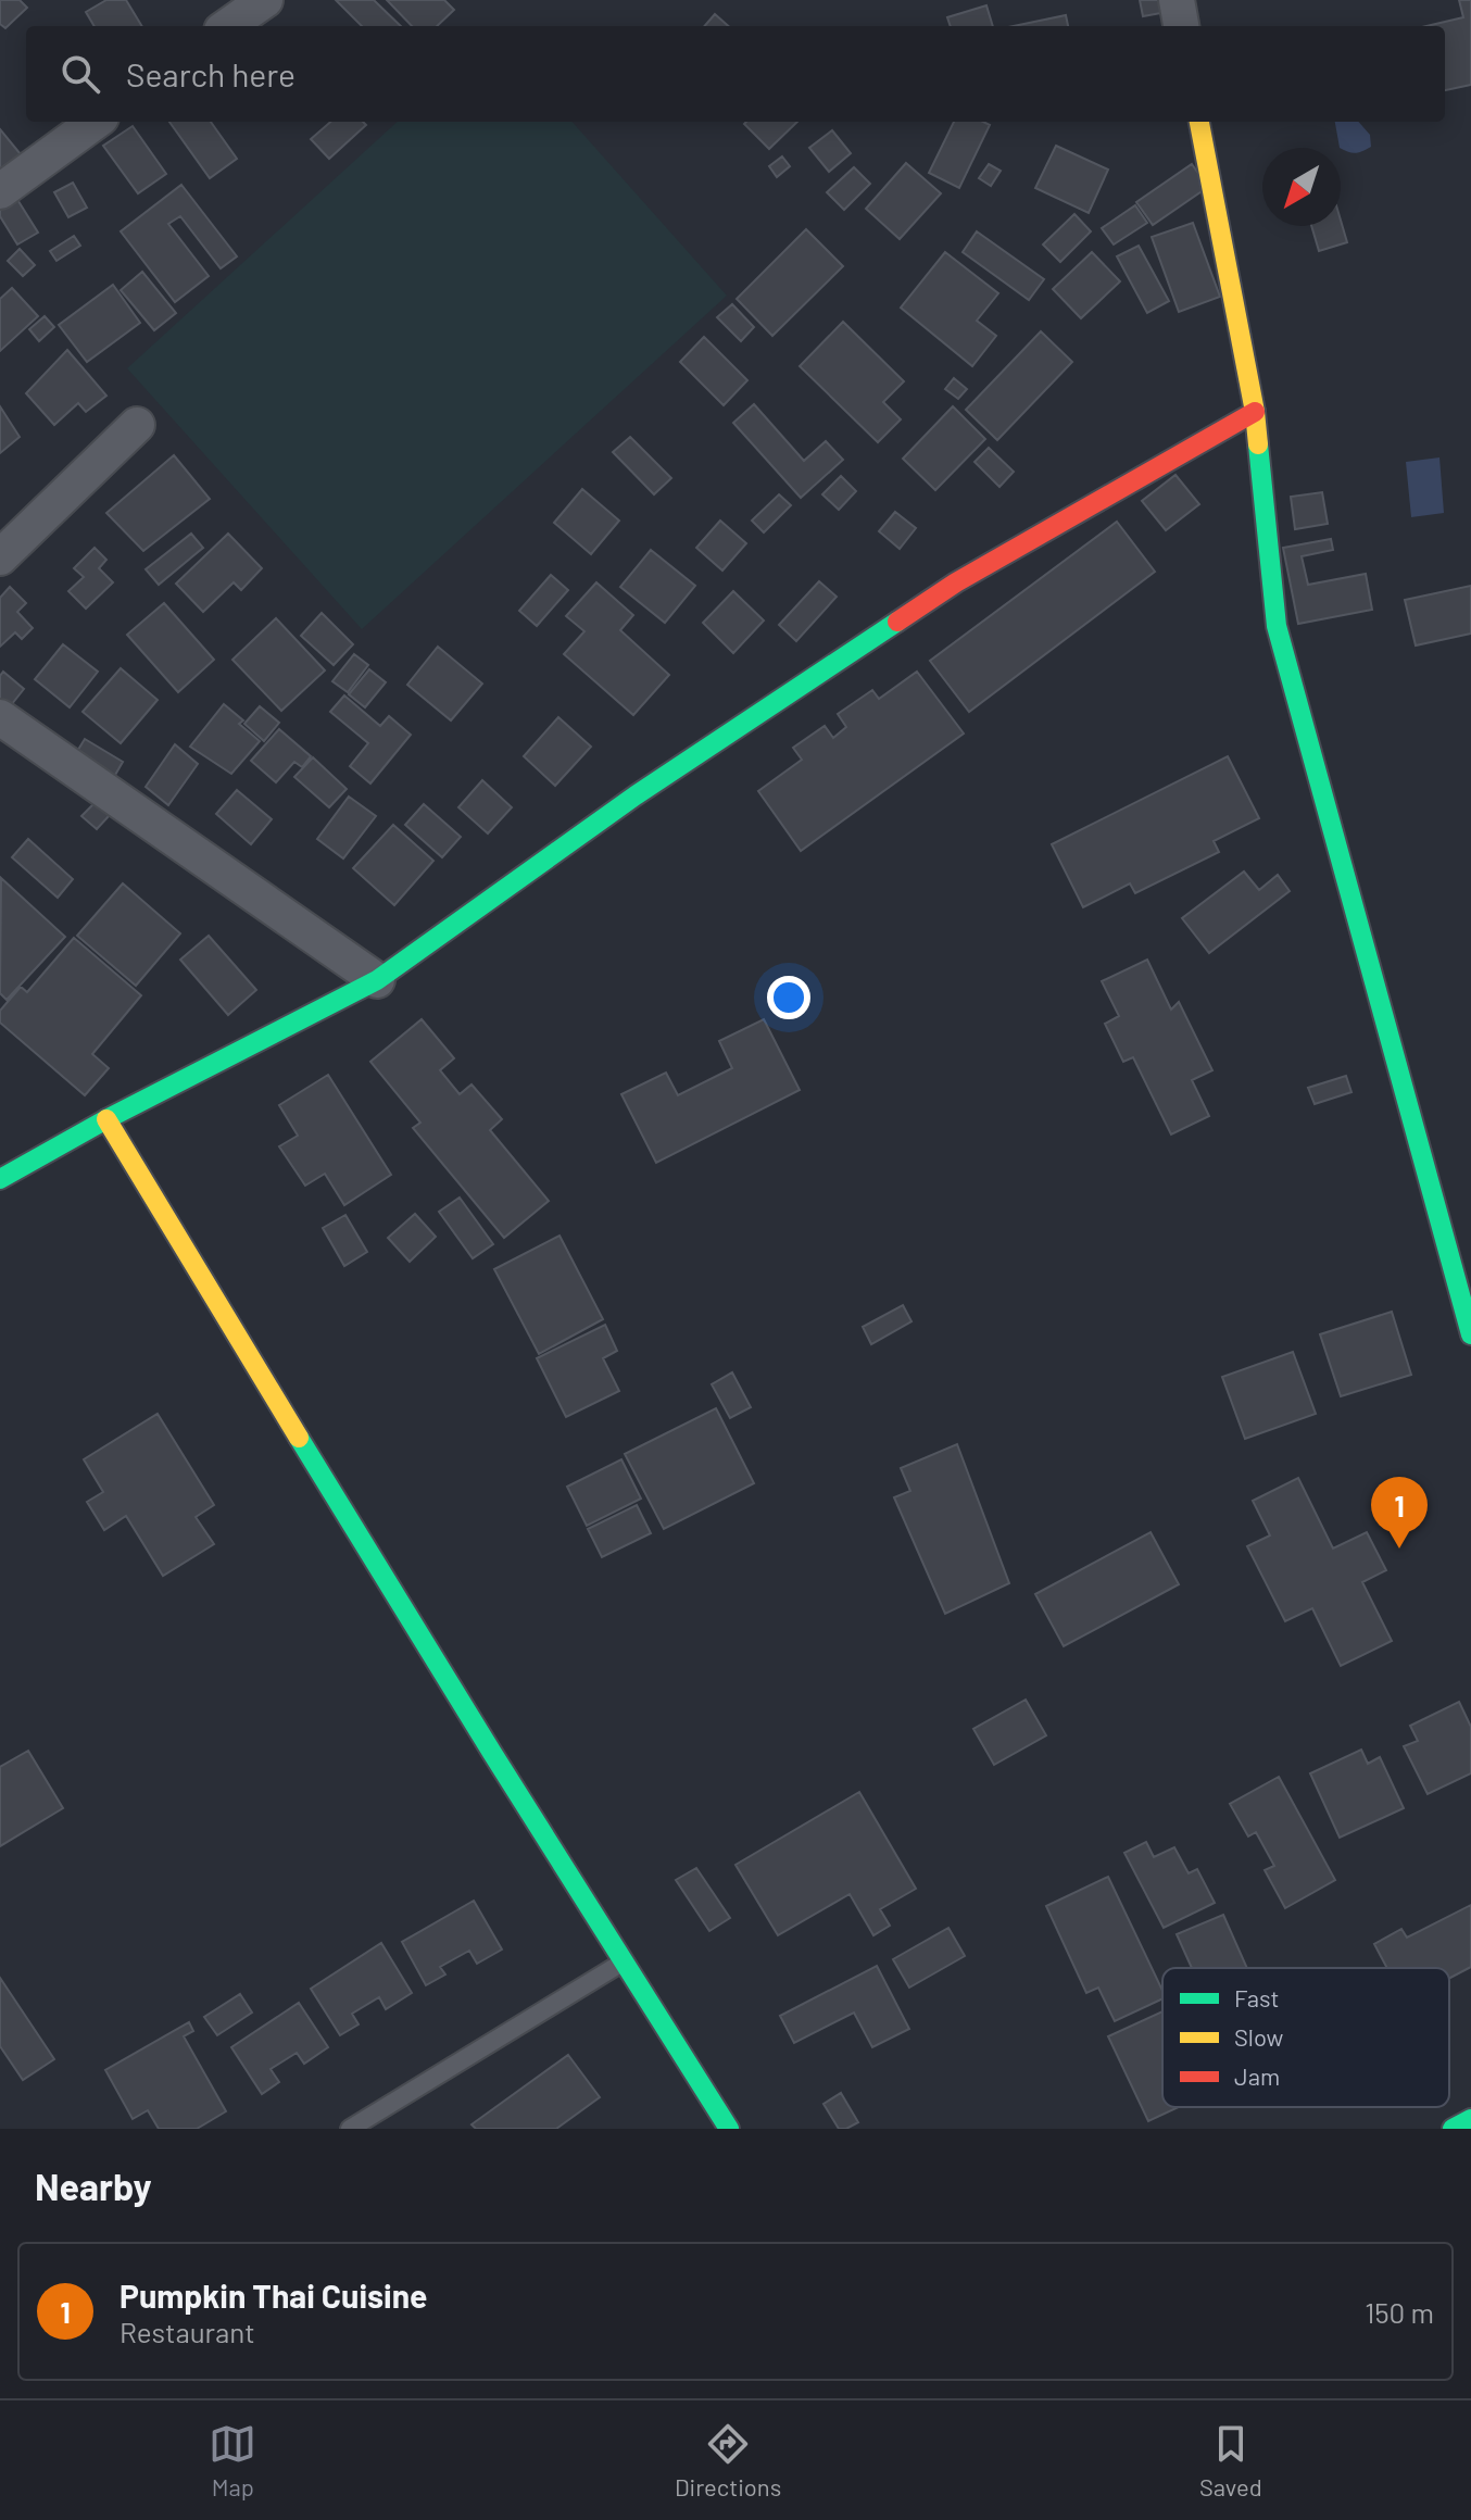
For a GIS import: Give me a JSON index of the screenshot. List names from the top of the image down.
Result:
{
  "legend": ["Fast", "Slow", "Jam"],
  "north": "bottom left",
  "page": {
    "search": "Search here",
    "pins": "1",
    "heading": "Nearby",
    "list": [
      {
        "mark": "1",
        "name": "Pumpkin Thai Cuisine",
        "note": "Restaurant",
        "value": "150 m"
      }
    ],
    "nav": ["Map", "Directions", "Saved"]
  }
}
